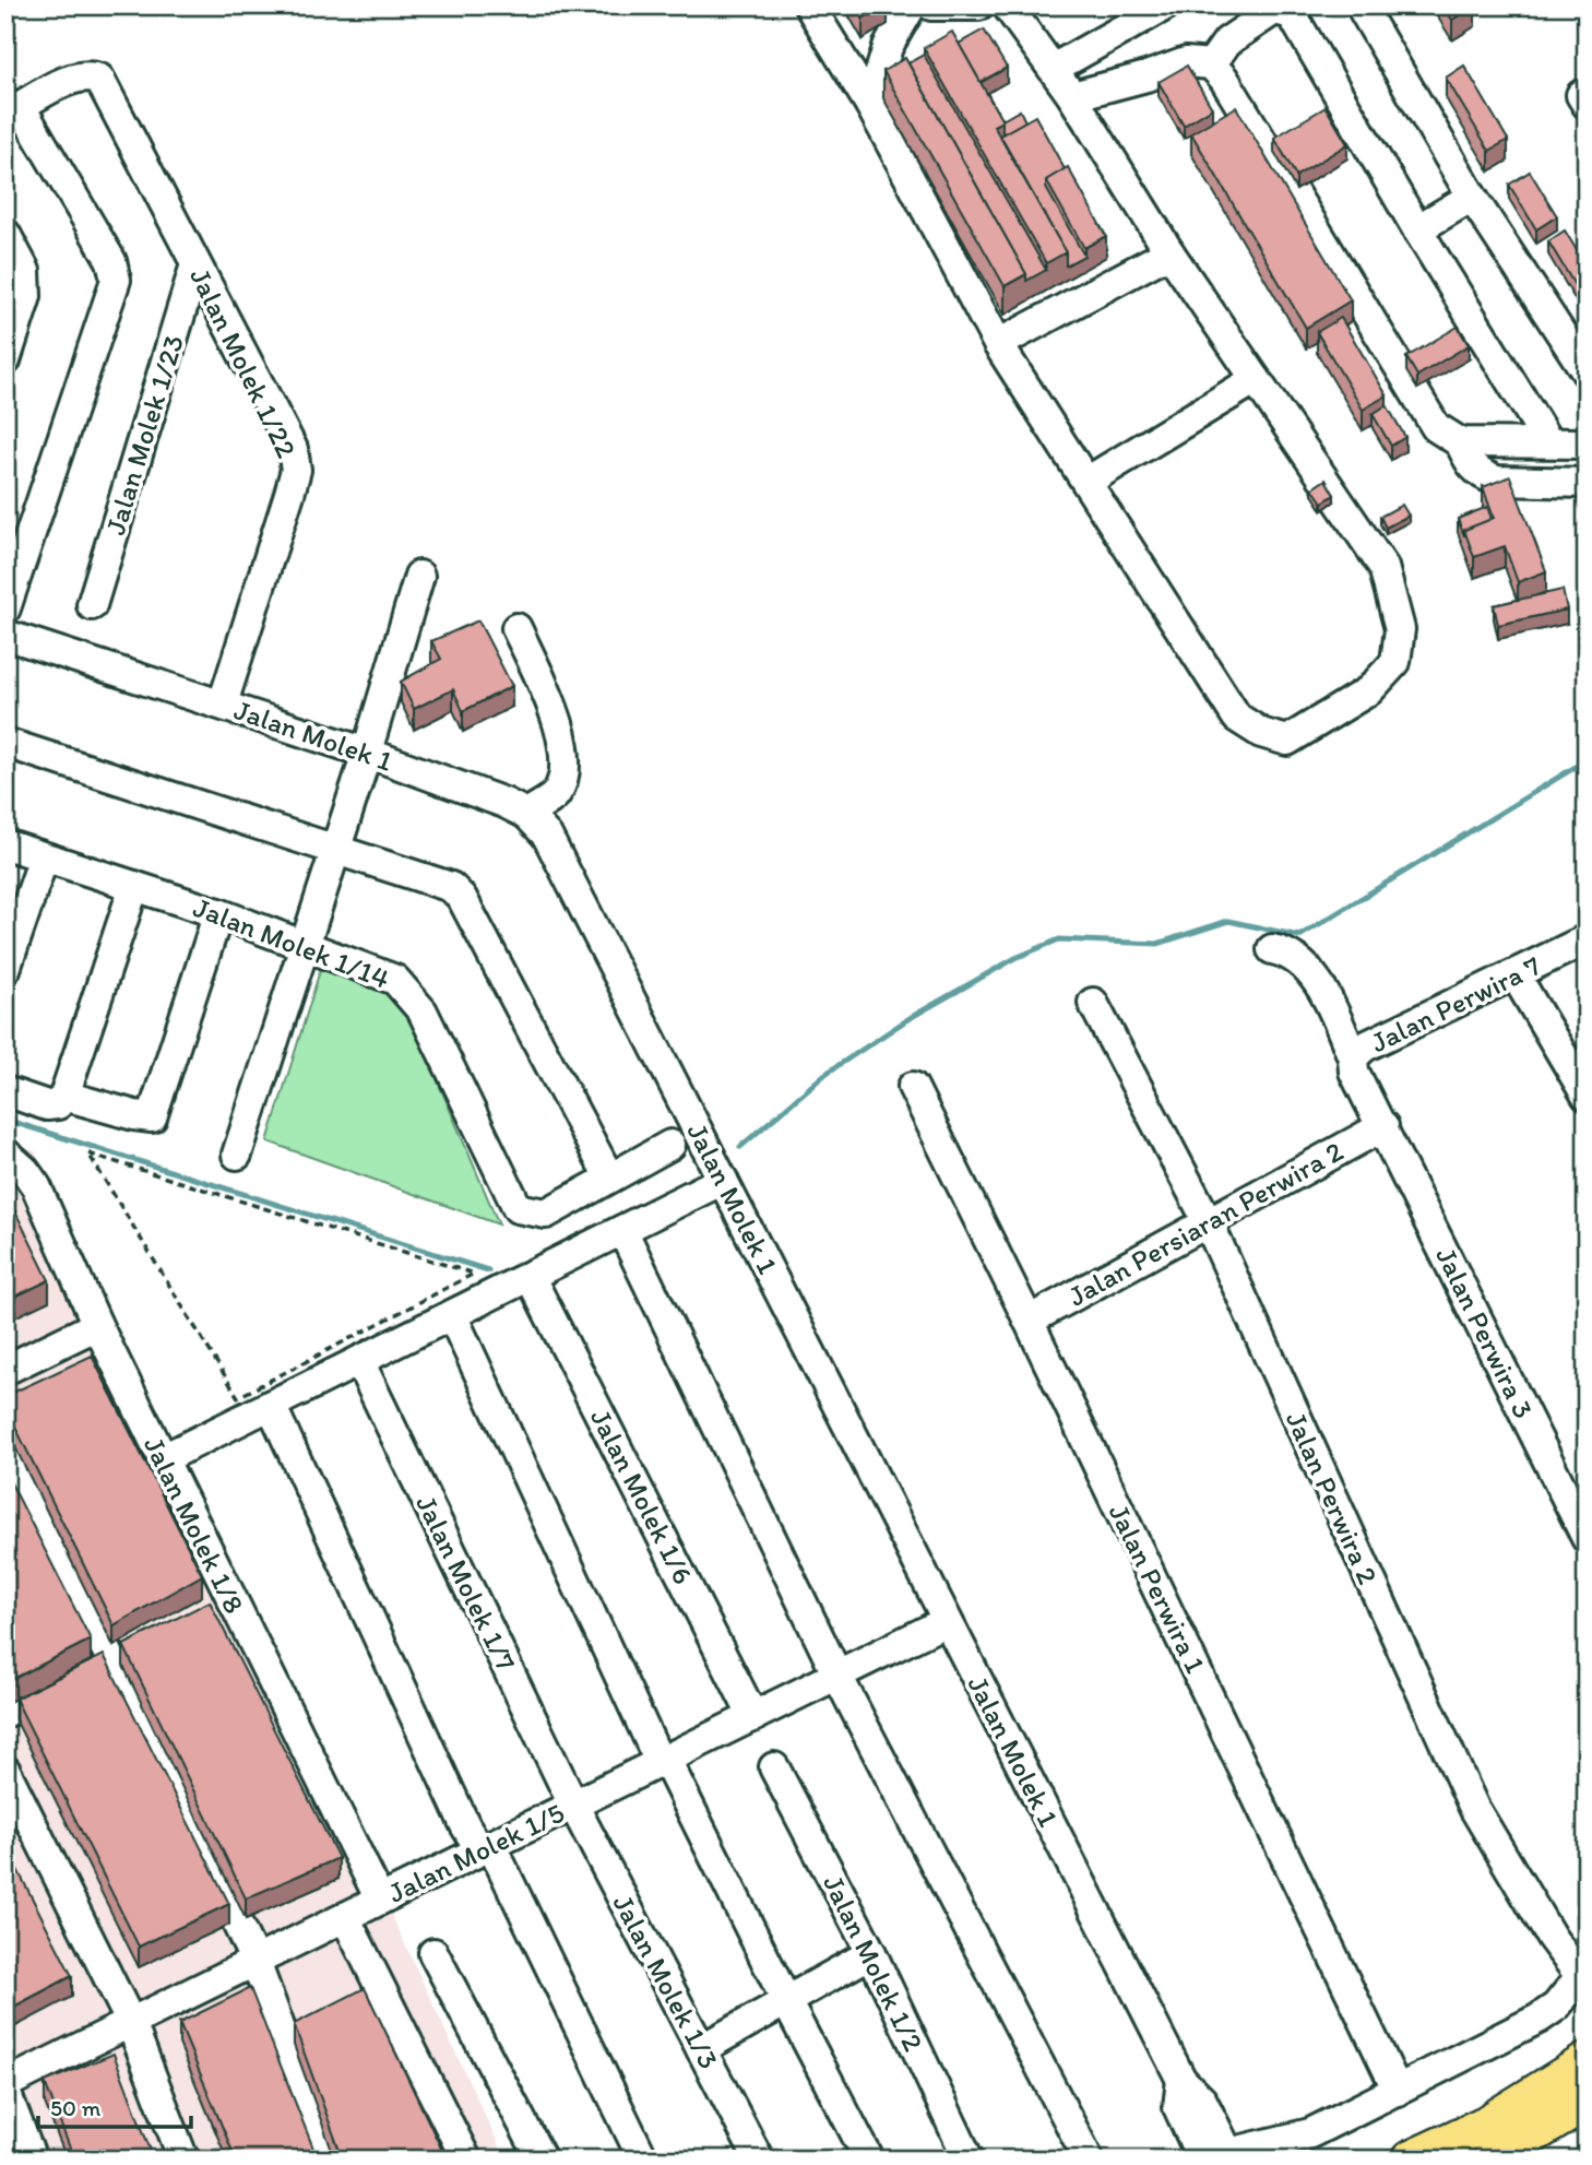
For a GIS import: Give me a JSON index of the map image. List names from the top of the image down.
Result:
{
  "streets": {
    "street": [
      "Jalan Molek 1/22",
      "Jalan Molek 1/23",
      "Jalan Molek 1",
      "Jalan Molek 1/14",
      "Jalan Perwira 7",
      "Jalan Persiaran Perwira 2",
      "Jalan Perwira 3",
      "Jalan Molek 1/6",
      "Jalan Perwira 2",
      "Jalan Molek 1/8",
      "Jalan Molek 1/7",
      "Jalan Perwira 1",
      "Jalan Molek 1/5",
      "Jalan Molek 1/2",
      "Jalan Molek 1/3"
    ]
  },
  "crossings": [
    ["Jalan Molek 1/22", "Jalan Molek 1/23"],
    ["Jalan Molek 1/22", "Jalan Molek 1"],
    ["Jalan Molek 1", "Jalan Molek 1/5"],
    ["Jalan Perwira 7", "Jalan Persiaran Perwira 2"],
    ["Jalan Perwira 7", "Jalan Perwira 3"],
    ["Jalan Persiaran Perwira 2", "Jalan Perwira 3"],
    ["Jalan Persiaran Perwira 2", "Jalan Perwira 2"],
    ["Jalan Persiaran Perwira 2", "Jalan Perwira 1"],
    ["Jalan Molek 1/6", "Jalan Molek 1/5"],
    ["Jalan Molek 1/8", "Jalan Molek 1/5"],
    ["Jalan Molek 1/7", "Jalan Molek 1/5"],
    ["Jalan Molek 1/7", "Jalan Molek 1/3"],
    ["Jalan Molek 1/5", "Jalan Molek 1/3"]
  ],
  "scale_bar": "50 m"
}
